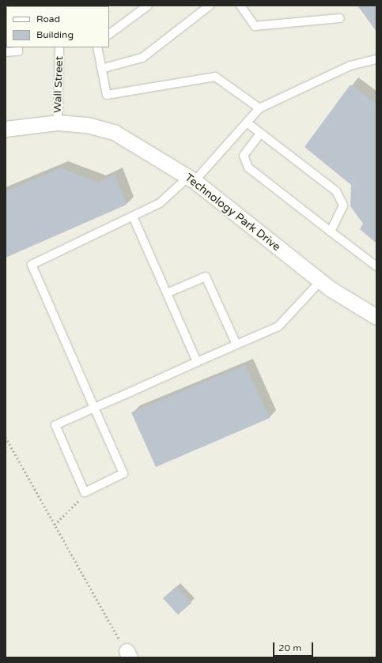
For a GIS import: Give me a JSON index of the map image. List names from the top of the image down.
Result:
{
  "streets": {
    "street": ["Technology Park Drive"],
    "lane": ["Wall Street"]
  },
  "crossings": [
    ["Wall Street", "Technology Park Drive"]
  ],
  "legend": ["Road", "Building"],
  "scale_bar": "20 m"
}
